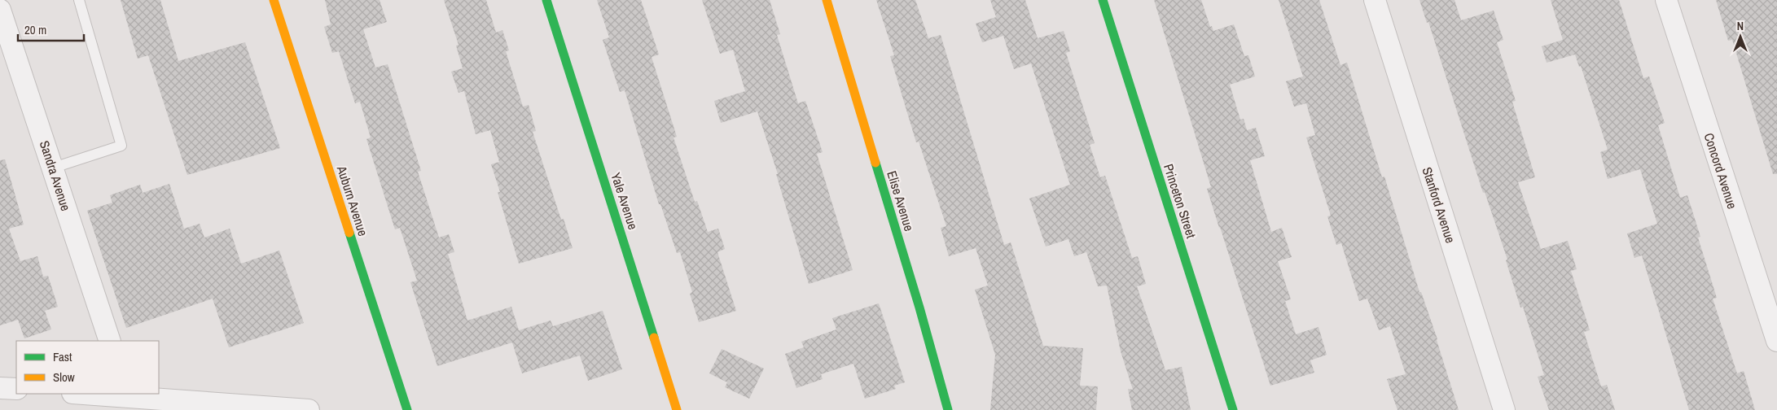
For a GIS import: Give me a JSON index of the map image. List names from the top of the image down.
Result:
{
  "streets": {
    "street": [
      "Concord Avenue",
      "Sandra Avenue",
      "Auburn Avenue",
      "Yale Avenue",
      "Elise Avenue",
      "Princeton Street",
      "Stanford Avenue"
    ]
  },
  "legend": ["Fast", "Slow"],
  "scale_bar": "20 m",
  "north": "top"
}
